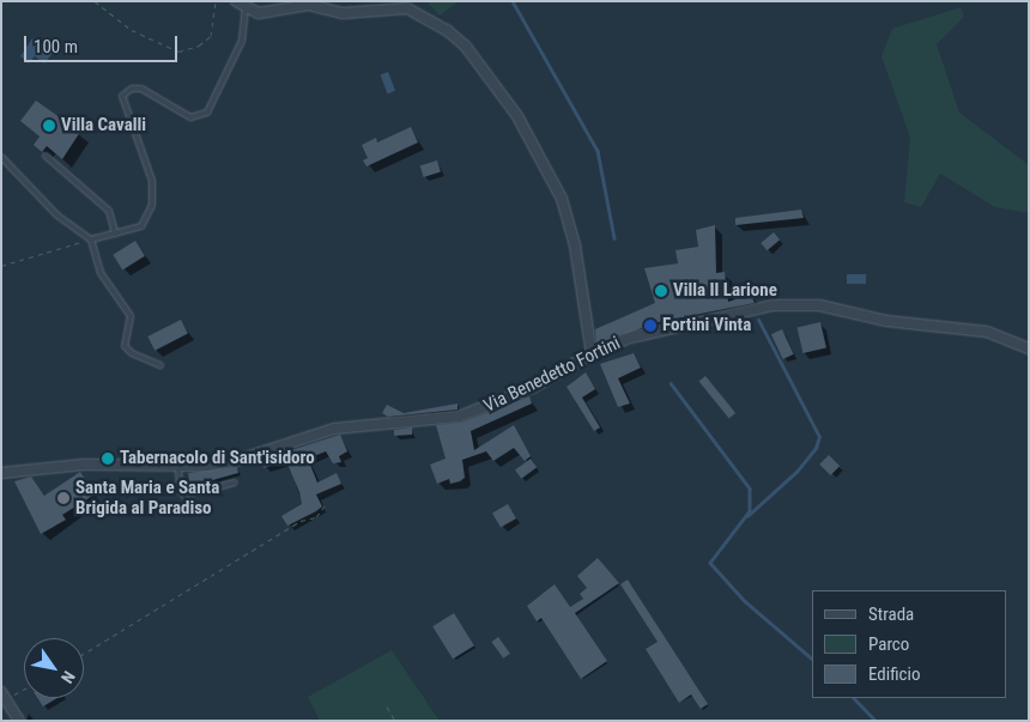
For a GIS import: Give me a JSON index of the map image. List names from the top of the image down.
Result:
{
  "streets": {
    "street": ["Via Benedetto Fortini"]
  },
  "places": [
    "Villa Cavalli",
    "Villa Il Larione",
    "Fortini Vinta",
    "Tabernacolo di Sant'isidoro",
    "Santa Maria e Santa Brigida al Paradiso"
  ],
  "legend": ["Strada", "Parco", "Edificio"],
  "scale_bar": "100 m",
  "north": "bottom right"
}
